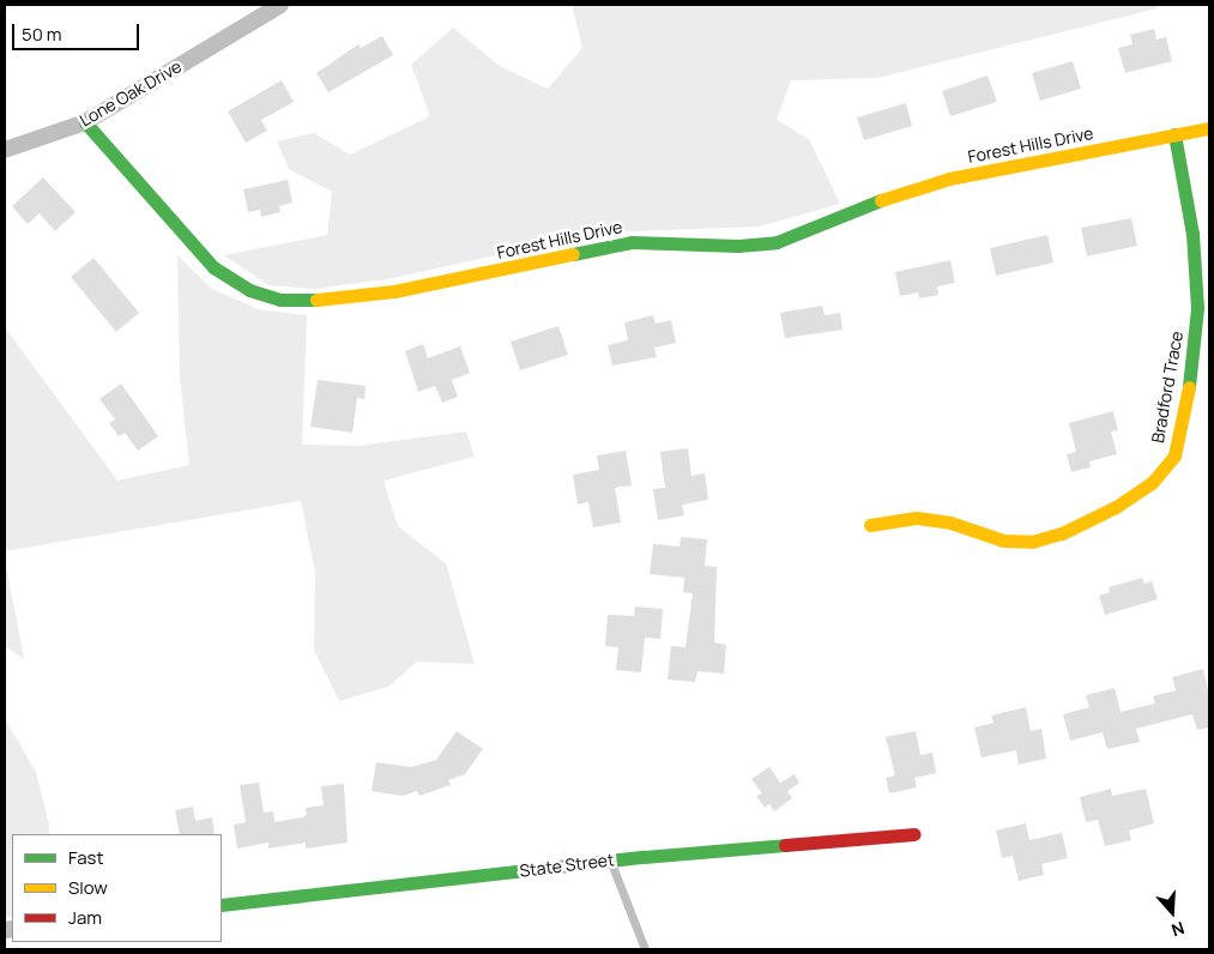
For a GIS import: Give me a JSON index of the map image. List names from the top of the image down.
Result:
{
  "streets": {
    "street": [
      "Lone Oak Drive",
      "Forest Hills Drive",
      "Bradford Trace",
      "State Street"
    ]
  },
  "crossings": [
    ["Lone Oak Drive", "Forest Hills Drive"],
    ["Forest Hills Drive", "Bradford Trace"]
  ],
  "legend": ["Fast", "Slow", "Jam"],
  "scale_bar": "50 m",
  "north": "bottom"
}
